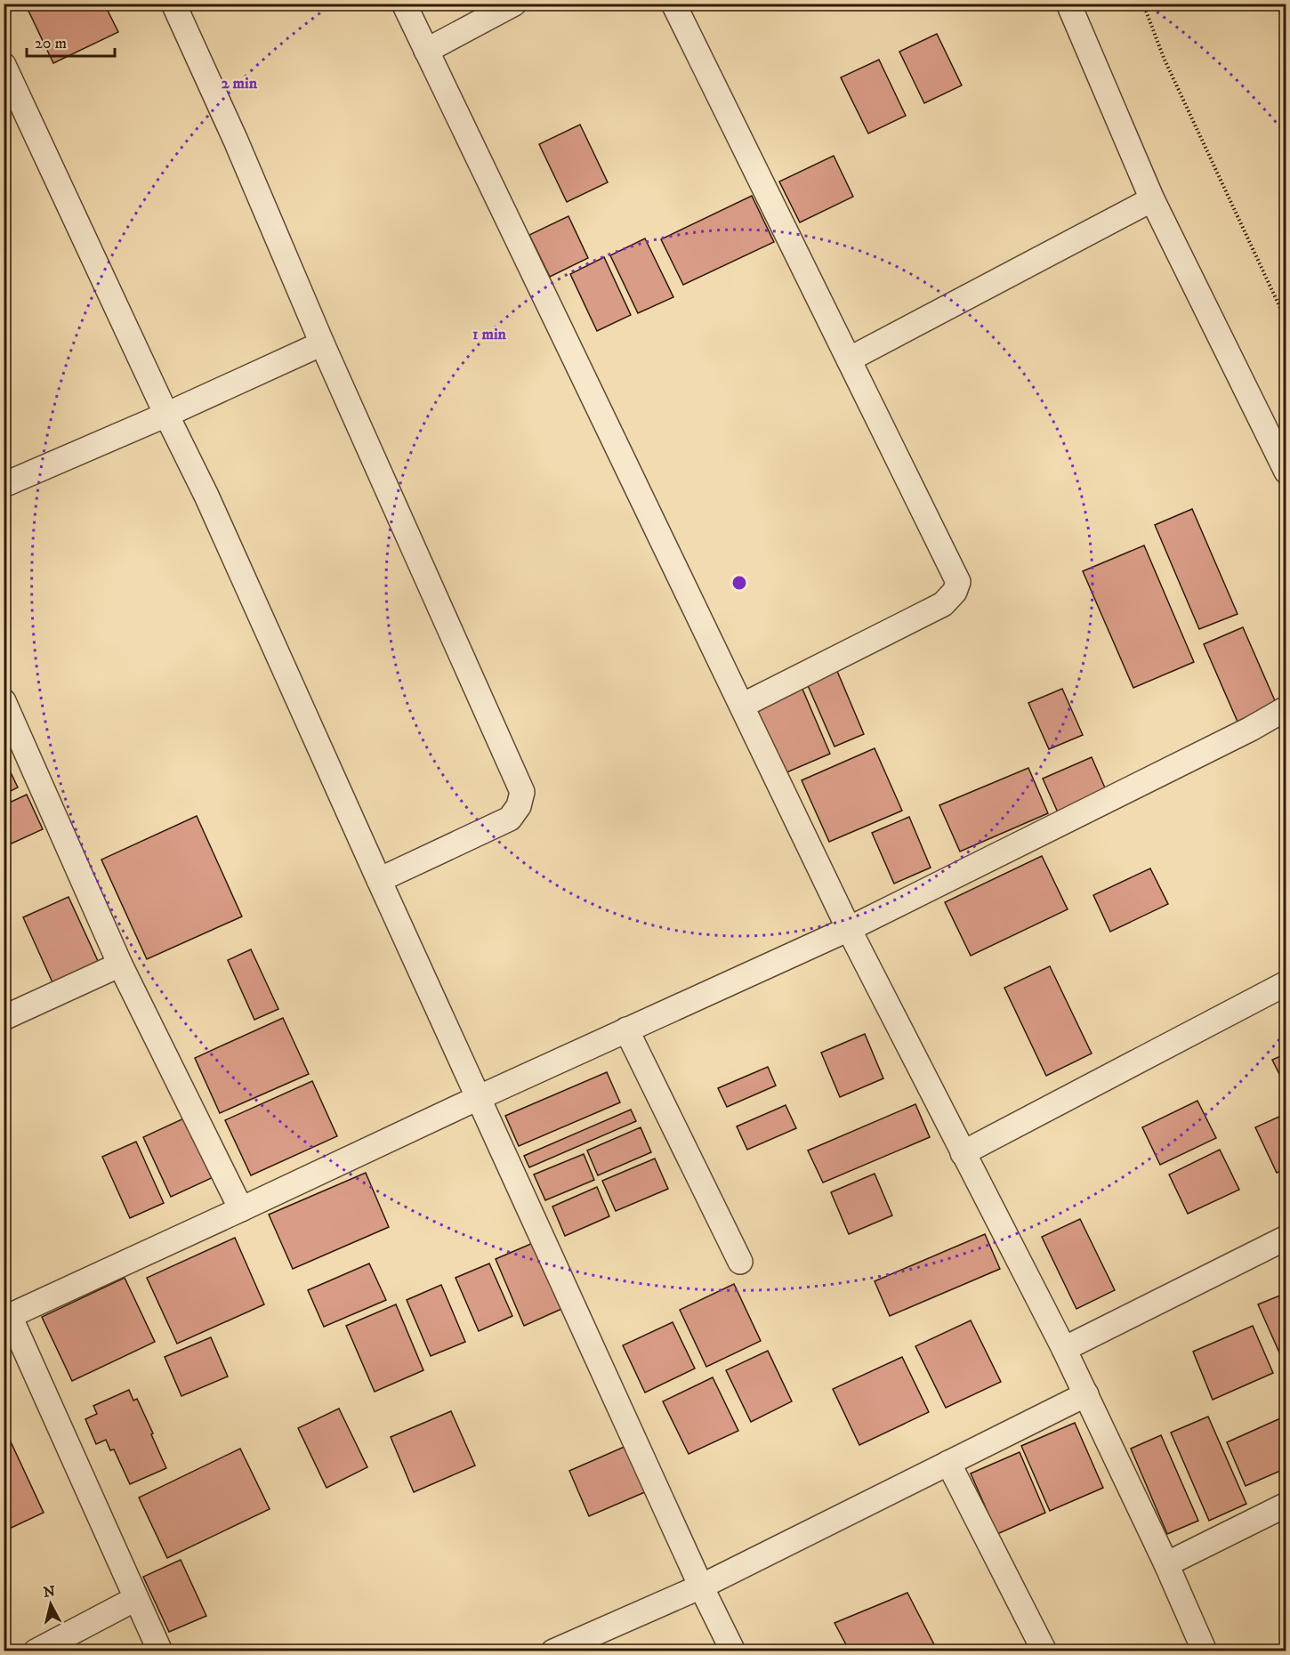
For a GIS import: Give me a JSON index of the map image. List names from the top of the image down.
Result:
{
  "scale_bar": "20 m",
  "north": "top",
  "rings": ["2 min", "1 min"]
}
